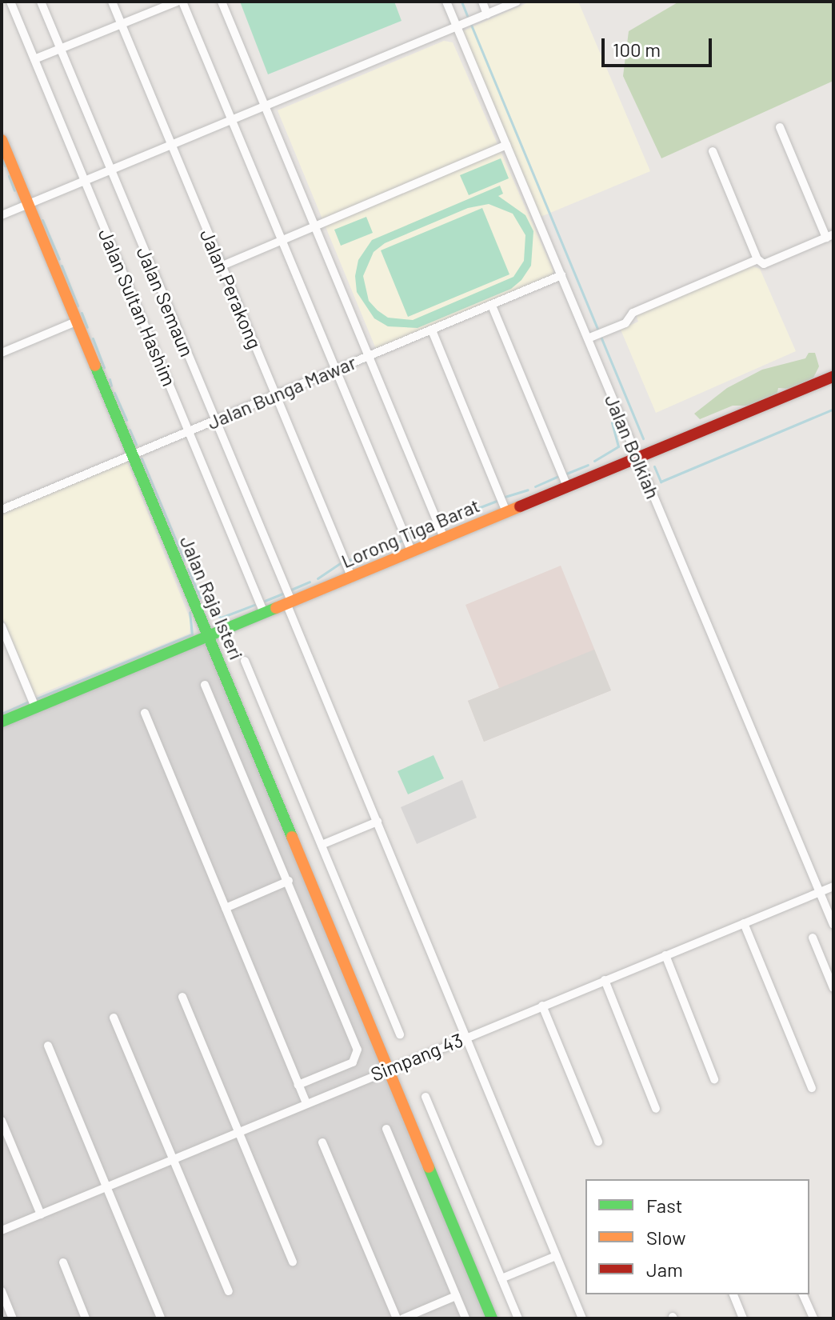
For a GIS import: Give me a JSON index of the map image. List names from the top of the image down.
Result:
{
  "streets": {
    "street": [
      "Jalan Perakong",
      "Jalan Semaun",
      "Jalan Sultan Hashim",
      "Jalan Bunga Mawar",
      "Jalan Bolkiah",
      "Lorong Tiga Barat",
      "Jalan Raja Isteri",
      "Simpang 43"
    ]
  },
  "crossings": [
    ["Jalan Perakong", "Jalan Bunga Mawar"],
    ["Jalan Perakong", "Lorong Tiga Barat"],
    ["Jalan Semaun", "Jalan Bunga Mawar"],
    ["Jalan Semaun", "Lorong Tiga Barat"],
    ["Jalan Semaun", "Simpang 43"],
    ["Jalan Sultan Hashim", "Jalan Bunga Mawar"],
    ["Jalan Sultan Hashim", "Lorong Tiga Barat"],
    ["Jalan Bunga Mawar", "Jalan Bolkiah"],
    ["Jalan Bunga Mawar", "Jalan Raja Isteri"],
    ["Jalan Bolkiah", "Lorong Tiga Barat"],
    ["Jalan Bolkiah", "Simpang 43"],
    ["Lorong Tiga Barat", "Jalan Raja Isteri"],
    ["Jalan Raja Isteri", "Simpang 43"]
  ],
  "legend": ["Fast", "Slow", "Jam"],
  "scale_bar": "100 m"
}
